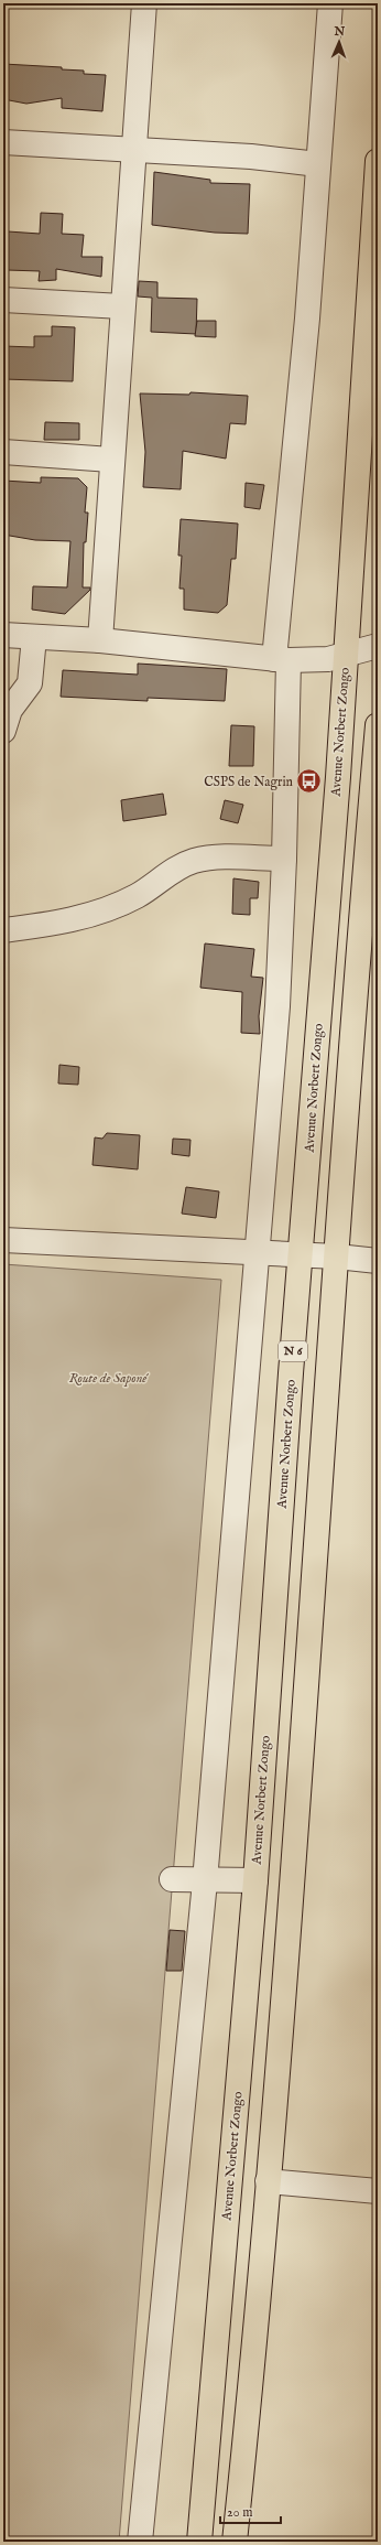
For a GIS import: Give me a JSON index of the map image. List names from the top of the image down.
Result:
{
  "streets": {
    "main road": ["Avenue Norbert Zongo", "N 6"]
  },
  "parks": ["Route de Saponé"],
  "places": {
    "bus stop": ["CSPS de Nagrin"]
  },
  "scale_bar": "20 m",
  "north": "top"
}
